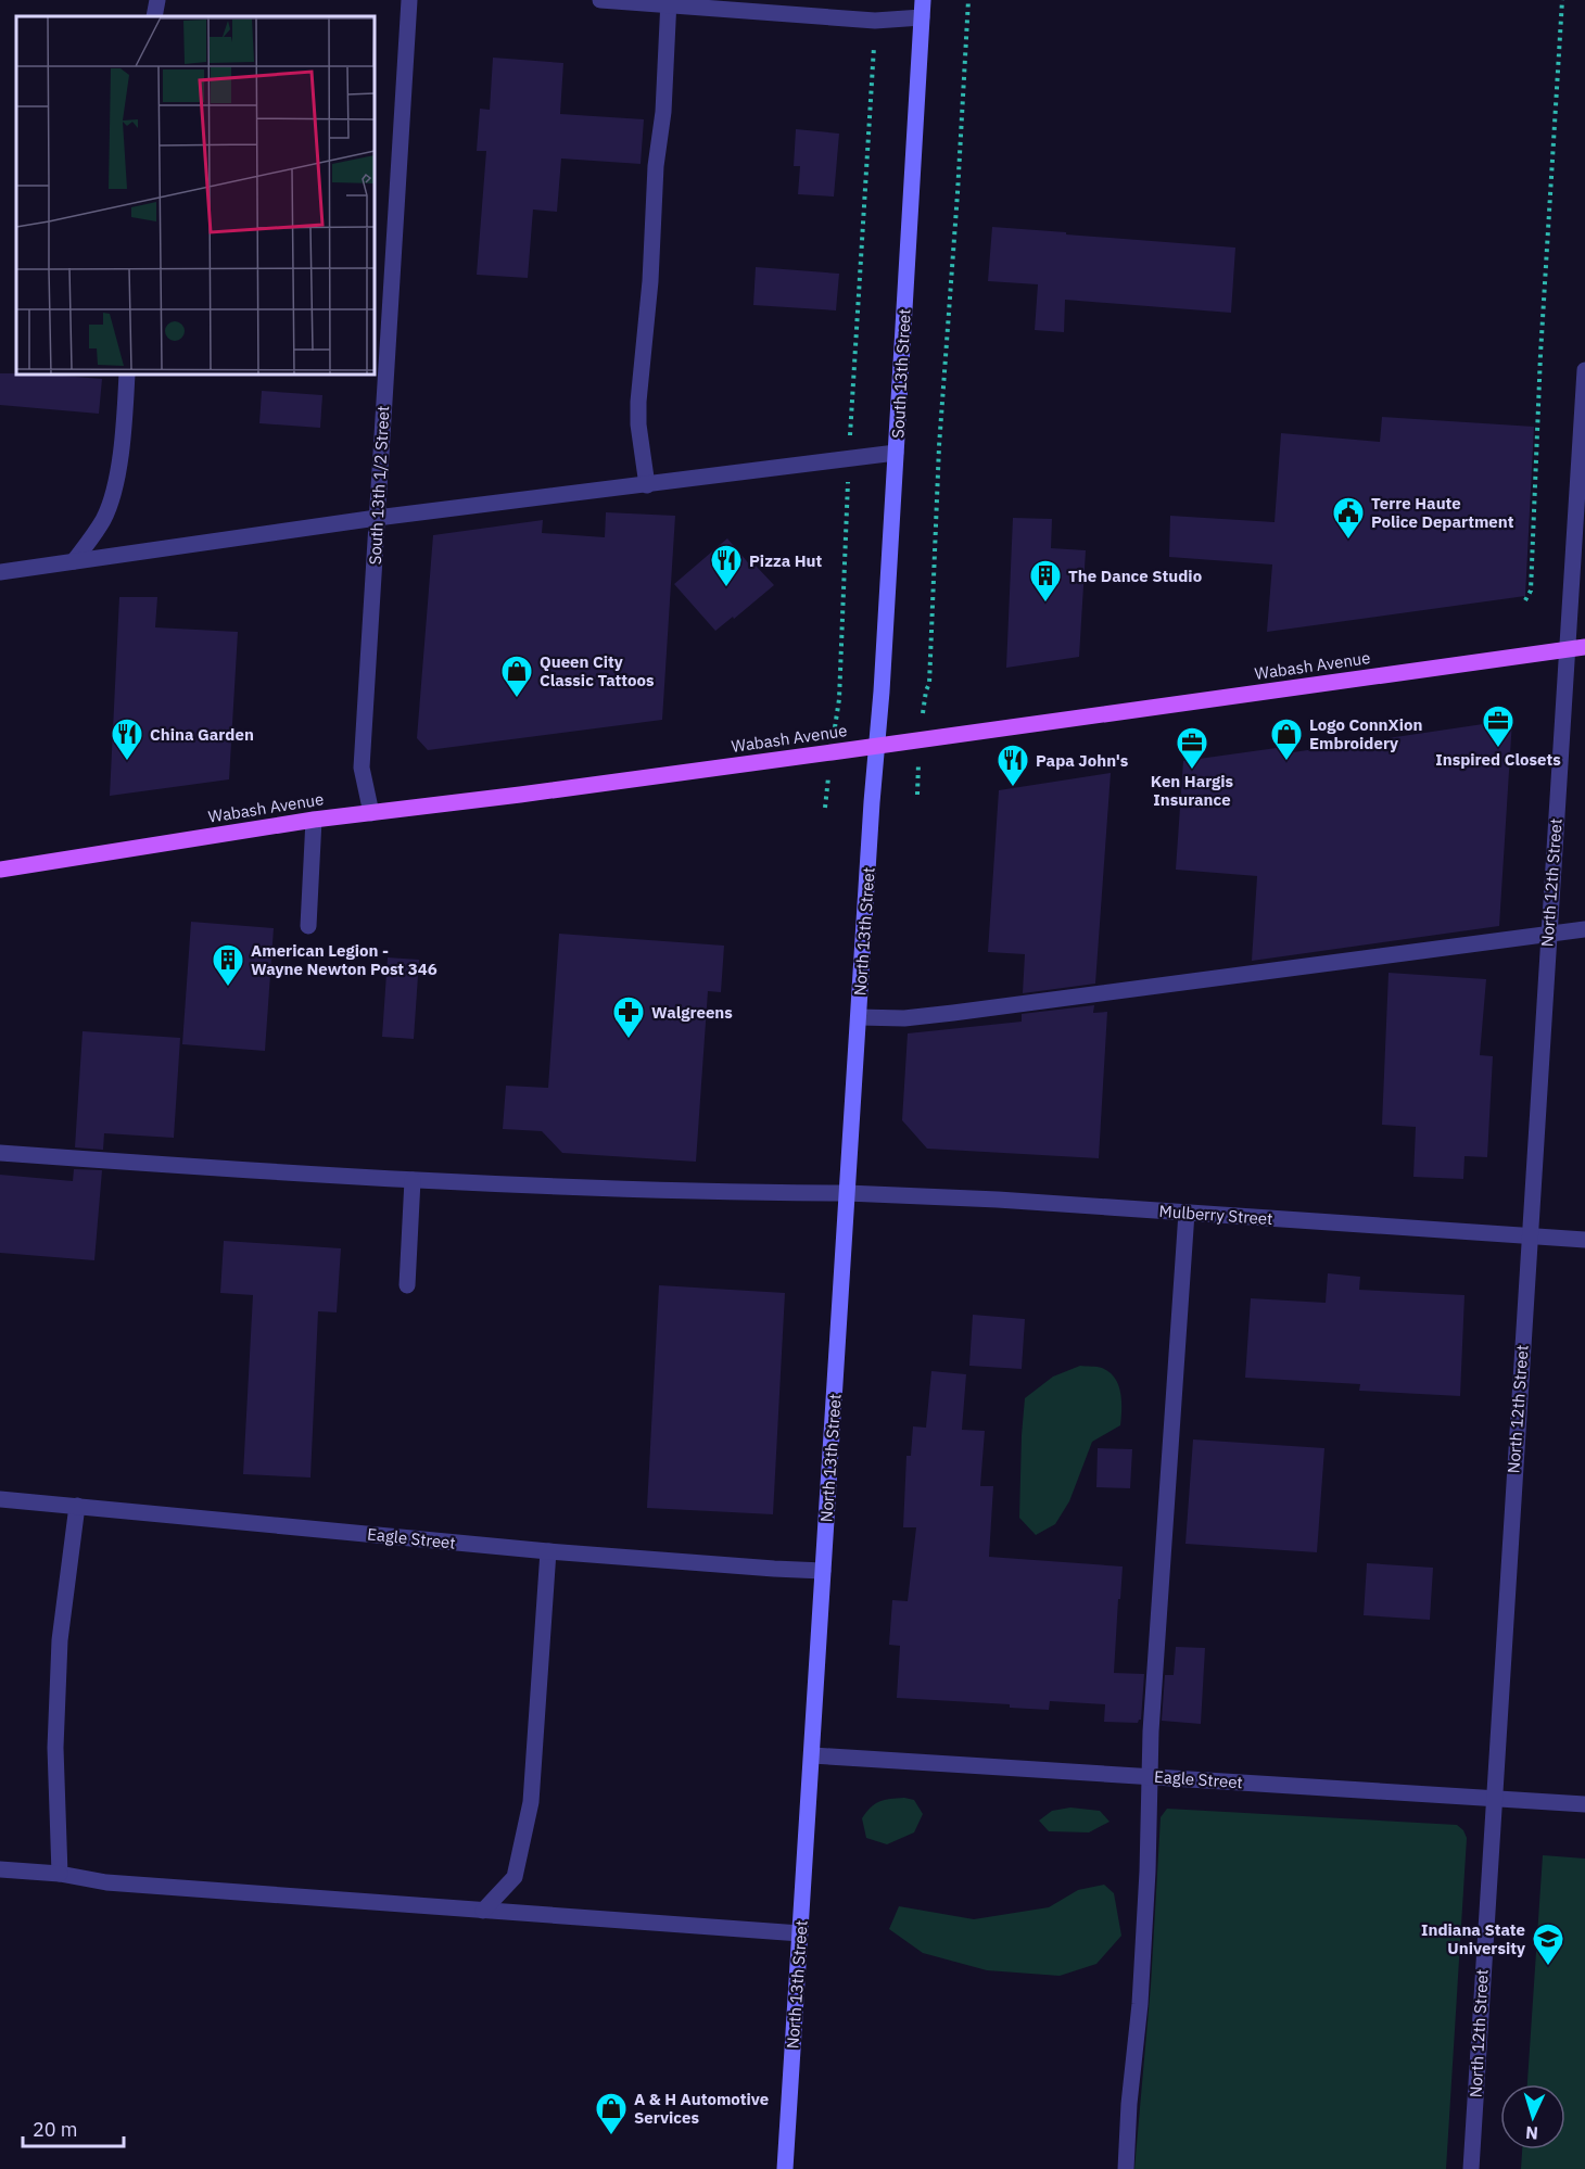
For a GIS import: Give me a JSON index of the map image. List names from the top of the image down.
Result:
{
  "streets": {
    "main road": ["South 13th Street", "Wabash Avenue", "North 13th Street"],
    "street": [
      "South 13th 1/2 Street",
      "North 12th Street",
      "Mulberry Street",
      "Eagle Street"
    ]
  },
  "crossings": [
    ["South 13th Street", "Wabash Avenue"],
    ["South 13th Street", "North 13th Street"],
    ["South 13th 1/2 Street", "Wabash Avenue"],
    ["Wabash Avenue", "North 12th Street"],
    ["Wabash Avenue", "North 13th Street"],
    ["North 12th Street", "Mulberry Street"],
    ["North 12th Street", "Eagle Street"],
    ["North 13th Street", "Mulberry Street"],
    ["North 13th Street", "Eagle Street"]
  ],
  "places": {
    "public building": ["Terre Haute Police Department"],
    "restaurant": ["Pizza Hut", "China Garden", "Papa John's"],
    "building": ["The Dance Studio", "American Legion - Wayne Newton Post 346"],
    "shop": ["Queen City Classic Tattoos", "Logo ConnXion Embroidery", "A & H Automotive Services"],
    "office": ["Inspired Closets", "Ken Hargis Insurance"],
    "pharmacy": ["Walgreens"],
    "school or university": ["Indiana State University"]
  },
  "scale_bar": "20 m",
  "north": "bottom"
}
